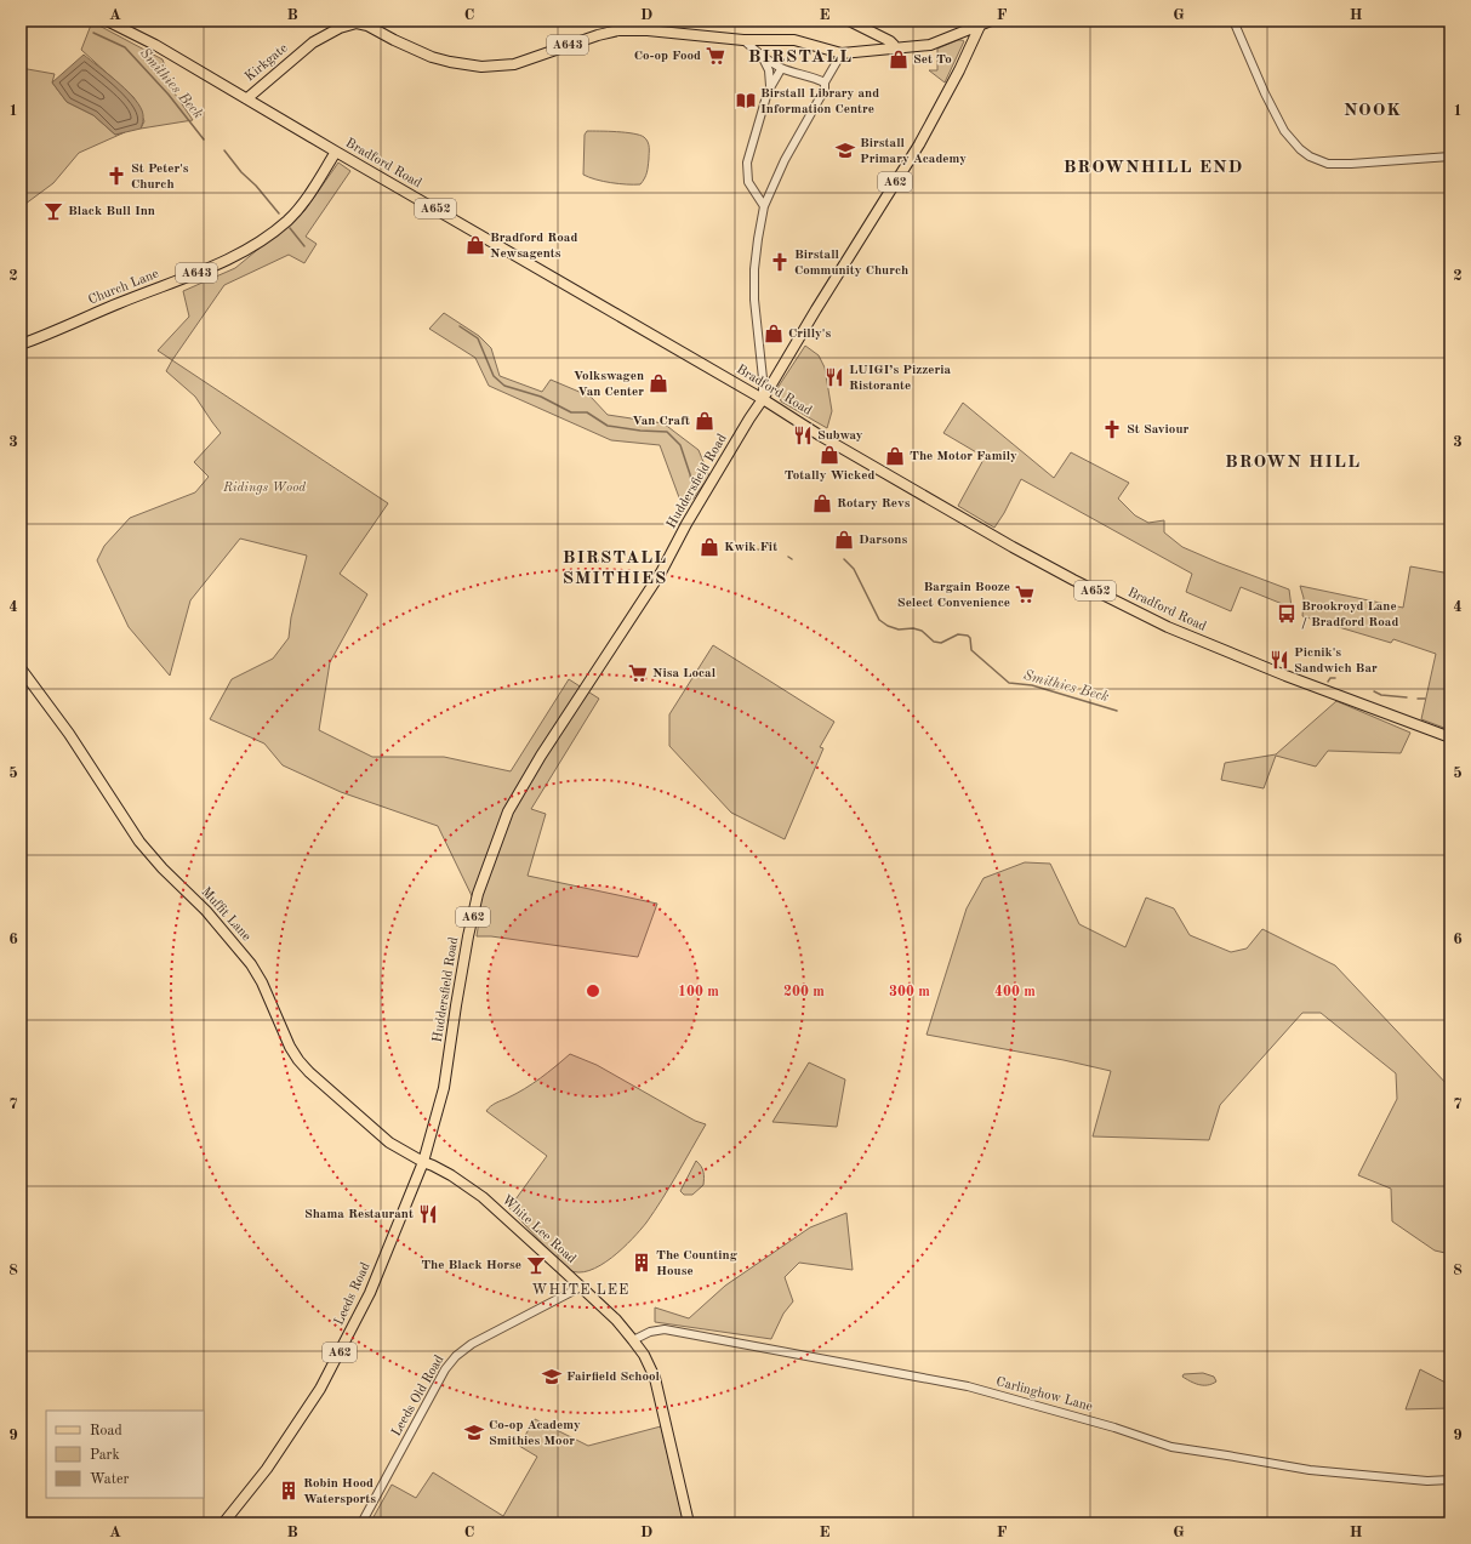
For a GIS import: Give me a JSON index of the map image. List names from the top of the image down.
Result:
{
  "streets": {
    "main road": [
      "A643",
      "Kirkgate",
      "Bradford Road",
      "A62",
      "A652",
      "Church Lane",
      "Huddersfield Road",
      "Muffit Lane",
      "White Lee Road",
      "Leeds Road"
    ],
    "street": ["Carlinghow Lane", "Leeds Old Road"]
  },
  "crossings": [
    ["A643", "Kirkgate"],
    ["A643", "Huddersfield Road"],
    ["Kirkgate", "Bradford Road"],
    ["Bradford Road", "Church Lane"],
    ["Bradford Road", "Huddersfield Road"],
    ["Huddersfield Road", "Muffit Lane"],
    ["Huddersfield Road", "White Lee Road"],
    ["Huddersfield Road", "Leeds Road"],
    ["Muffit Lane", "White Lee Road"],
    ["Muffit Lane", "Leeds Road"],
    ["White Lee Road", "Leeds Road"],
    ["White Lee Road", "Carlinghow Lane"],
    ["White Lee Road", "Leeds Old Road"]
  ],
  "districts": [
    "BIRSTALL",
    "NOOK",
    "BROWNHILL END",
    "BROWN HILL",
    "BIRSTALL SMITHIES",
    "WHITE LEE"
  ],
  "water": ["Smithies Beck"],
  "parks": ["Ridings Wood"],
  "places": {
    "supermarket": ["Co-op Food", "Bargain Booze Select Convenience", "Nisa Local"],
    "shop": [
      "Set To",
      "Bradford Road Newsagents",
      "Crilly's",
      "Volkswagen Van Center",
      "Van Craft",
      "Totally Wicked",
      "The Motor Family",
      "Rotary Revs",
      "Darsons",
      "Kwik Fit"
    ],
    "library": ["Birstall Library and Information Centre"],
    "school or university": ["Birstall Primary Academy", "Fairfield School", "Co-op Academy Smithies Moor"],
    "church": ["St Peter's Church", "Birstall Community Church", "St Saviour"],
    "bar": ["Black Bull Inn", "The Black Horse"],
    "restaurant": [
      "LUIGI’s Pizzeria Ristorante",
      "Subway",
      "Picnik's Sandwich Bar",
      "Shama Restaurant"
    ],
    "bus stop": ["Brookroyd Lane / Bradford Road"],
    "building": ["The Counting House", "Robin Hood Watersports"]
  },
  "legend": ["Road", "Park", "Water"],
  "grid": {
    "columns": [
      "A",
      "B",
      "C",
      "D",
      "E",
      "F",
      "G",
      "H"
    ],
    "rows": [
      "1",
      "2",
      "3",
      "4",
      "5",
      "6",
      "7",
      "8",
      "9"
    ]
  },
  "rings": [
    "100 m",
    "200 m",
    "300 m",
    "400 m"
  ]
}
